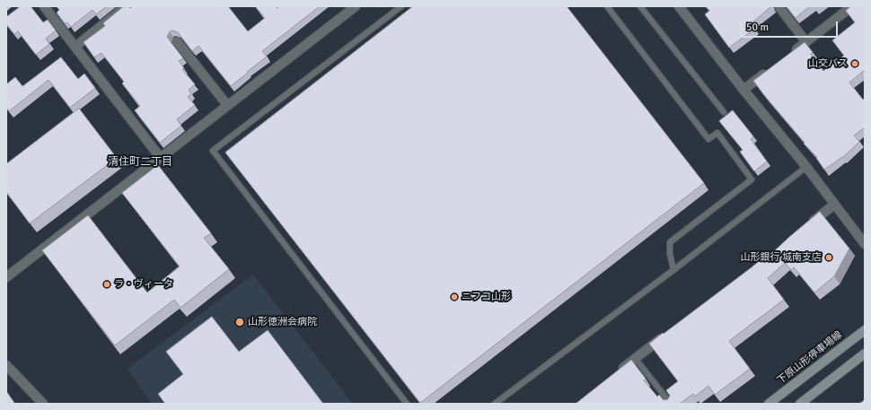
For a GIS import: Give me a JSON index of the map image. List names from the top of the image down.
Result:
{
  "streets": {
    "main road": ["下原山形停車場線"]
  },
  "districts": ["清住町二丁目"],
  "places": [
    "山交バス",
    "山形銀行 城南支店",
    "ラ・ヴィータ",
    "ニフコ山形",
    "山形徳洲会病院"
  ],
  "scale_bar": "50 m"
}
